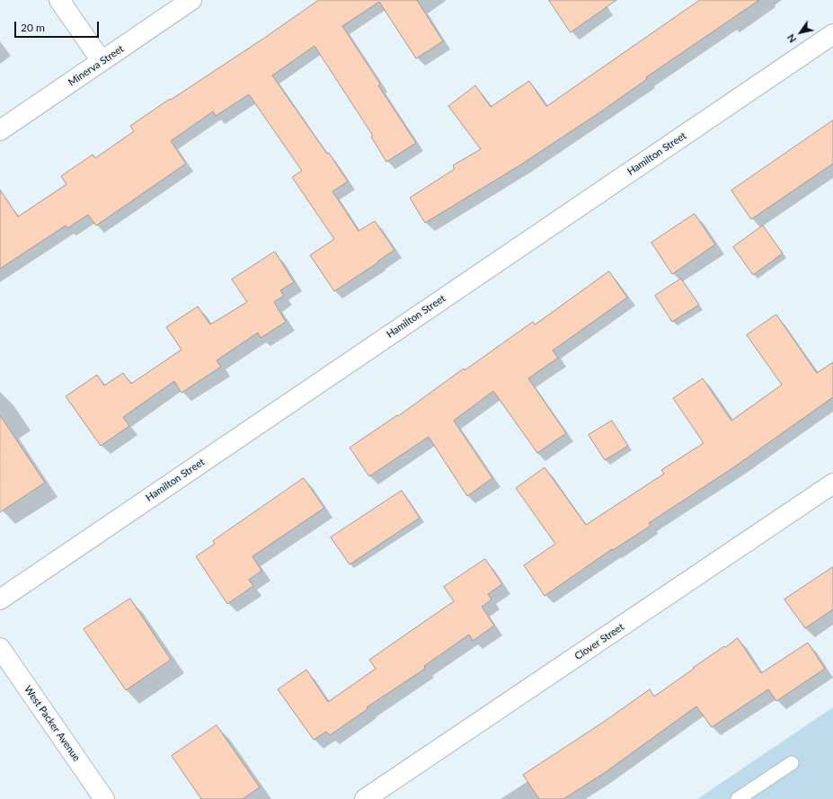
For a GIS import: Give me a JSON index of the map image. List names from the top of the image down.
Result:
{
  "streets": {
    "street": [
      "Minerva Street",
      "Hamilton Street",
      "Clover Street",
      "West Packer Avenue"
    ]
  },
  "scale_bar": "20 m",
  "north": "bottom left"
}
